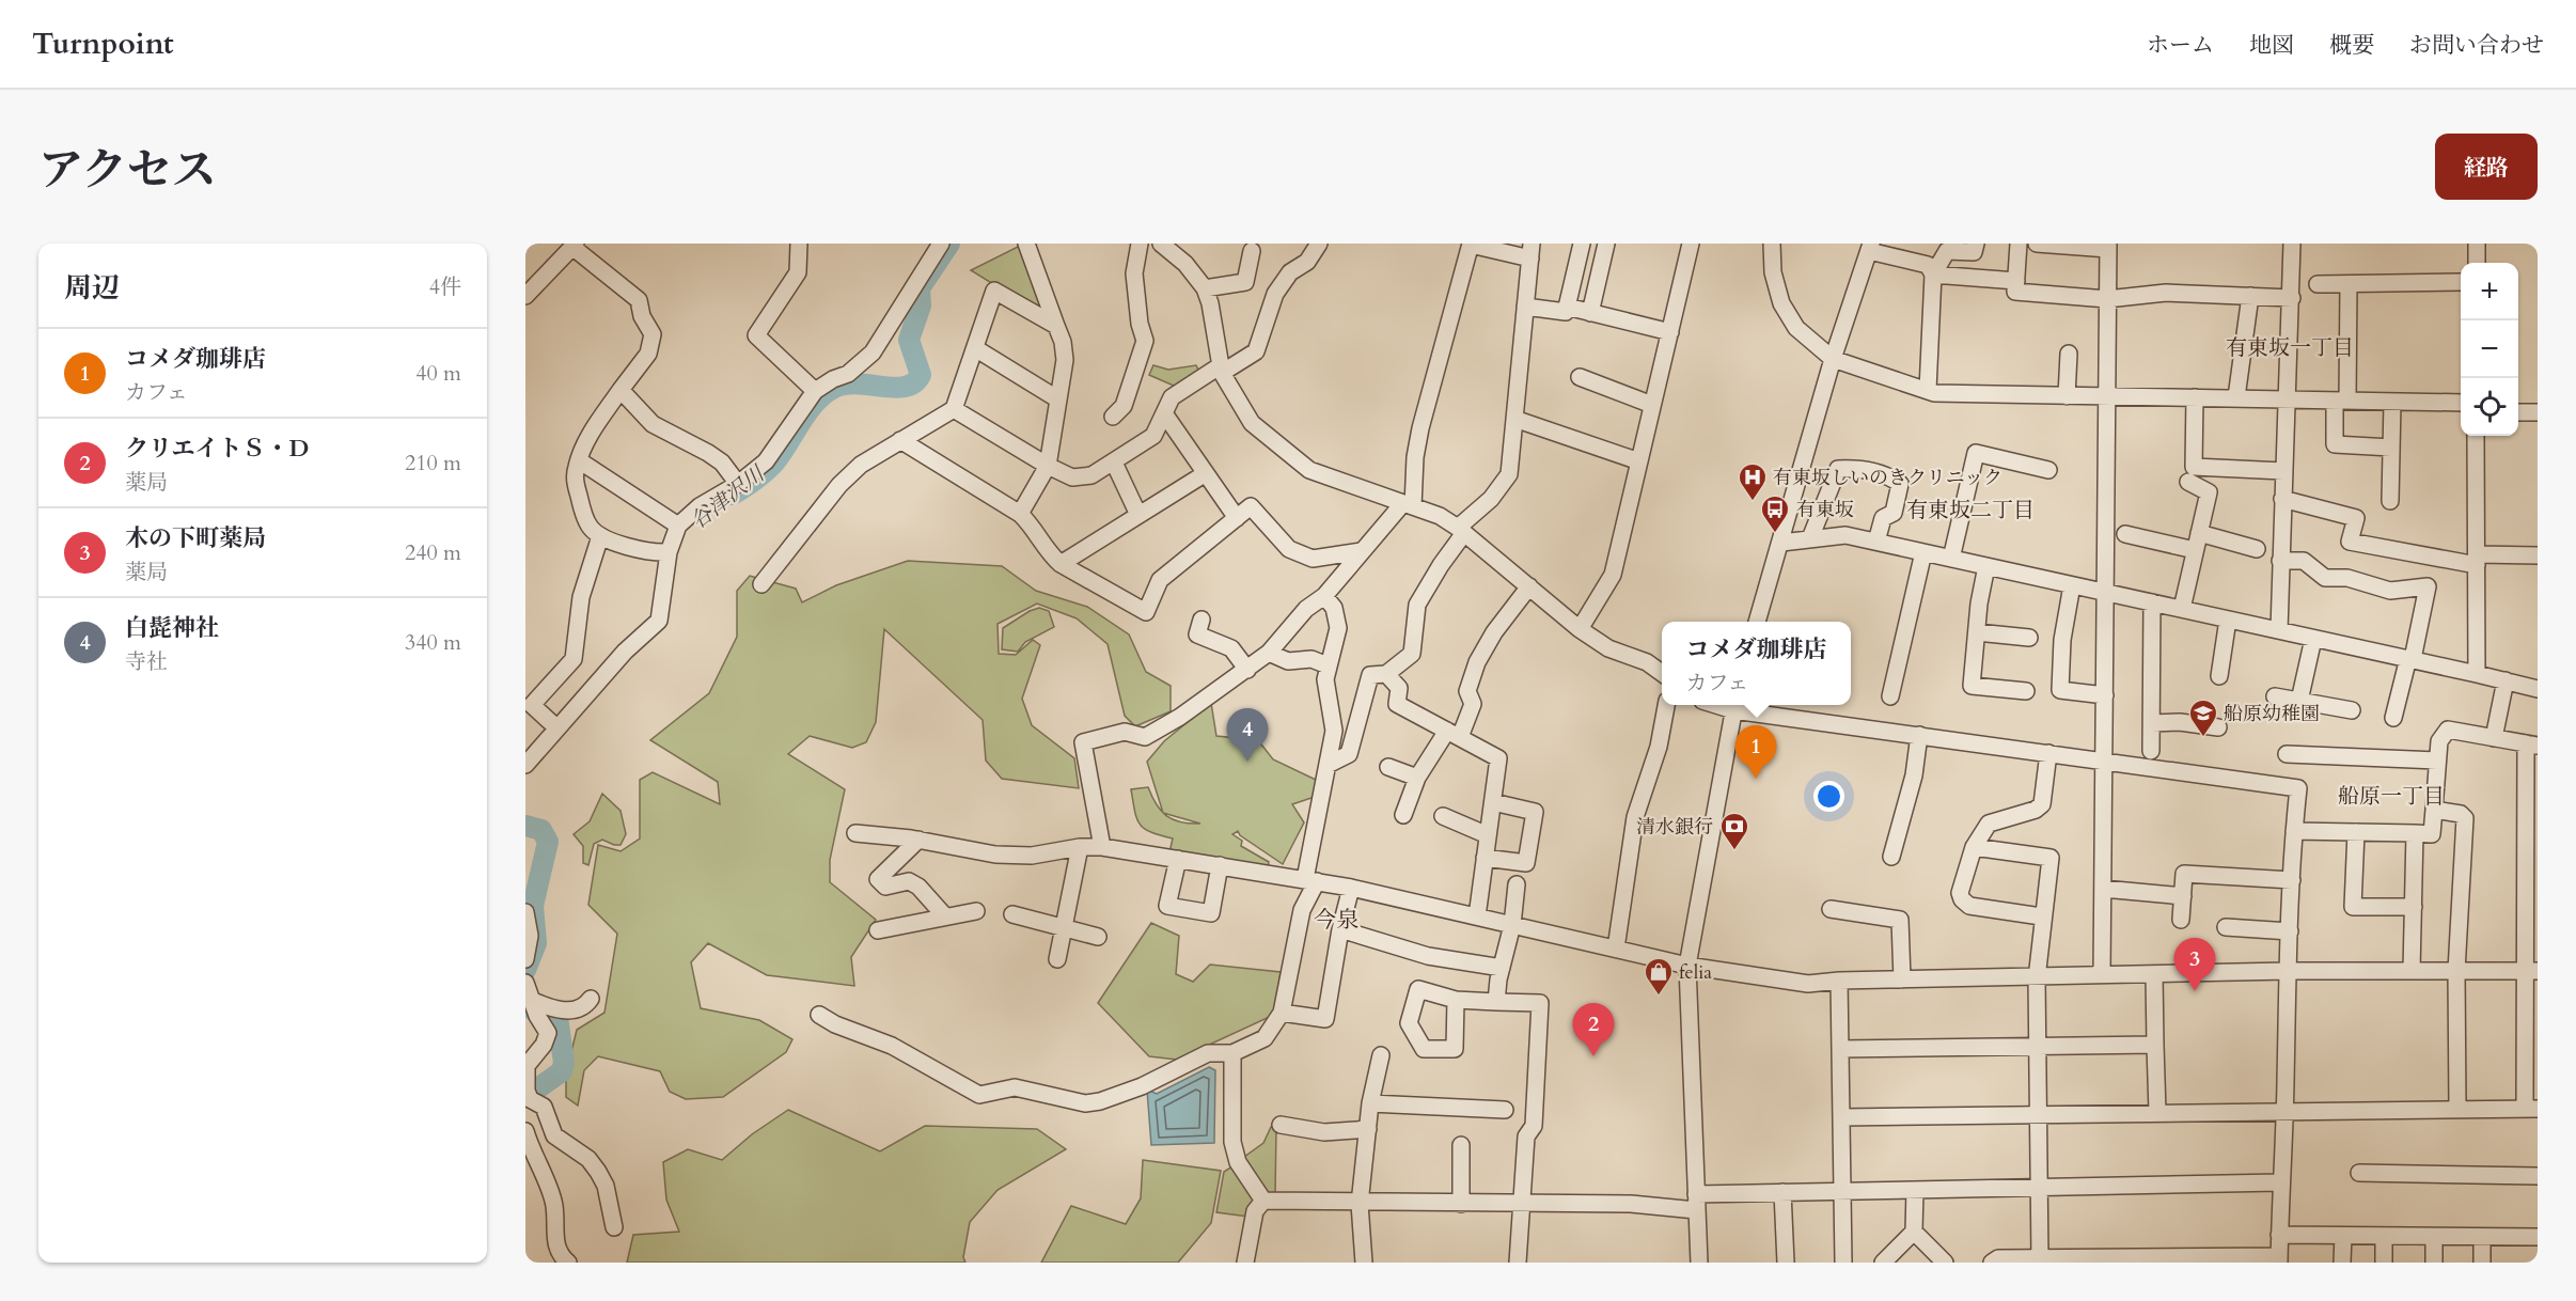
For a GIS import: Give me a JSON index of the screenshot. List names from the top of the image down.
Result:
{
  "districts": [
    "有東坂一丁目",
    "有東坂二丁目",
    "船原一丁目",
    "今泉"
  ],
  "water": ["谷津沢川"],
  "places": {
    "hospital": ["有東坂しいのきクリニック"],
    "bus stop": ["有東坂"],
    "school or university": ["船原幼稚園"],
    "bank": ["清水銀行"],
    "shop": ["felia"]
  },
  "page": {
    "header": "Turnpoint",
    "nav": [
      "ホーム",
      "地図",
      "概要",
      "お問い合わせ"
    ],
    "title": "アクセス",
    "buttons": "経路",
    "heading": ["周辺", "4件"],
    "map_buttons": ["+", "−"],
    "list": [
      {
        "mark": "1",
        "name": "コメダ珈琲店",
        "note": "カフェ",
        "value": "40 m"
      },
      {
        "mark": "2",
        "name": "クリエイトＳ・D",
        "note": "薬局",
        "value": "210 m"
      },
      {
        "mark": "3",
        "name": "木の下町薬局",
        "note": "薬局",
        "value": "240 m"
      },
      {
        "mark": "4",
        "name": "白髭神社",
        "note": "寺社",
        "value": "340 m"
      }
    ],
    "popup": ["コメダ珈琲店", "カフェ"],
    "pins": [
      "4",
      "1",
      "3",
      "2"
    ]
  }
}
